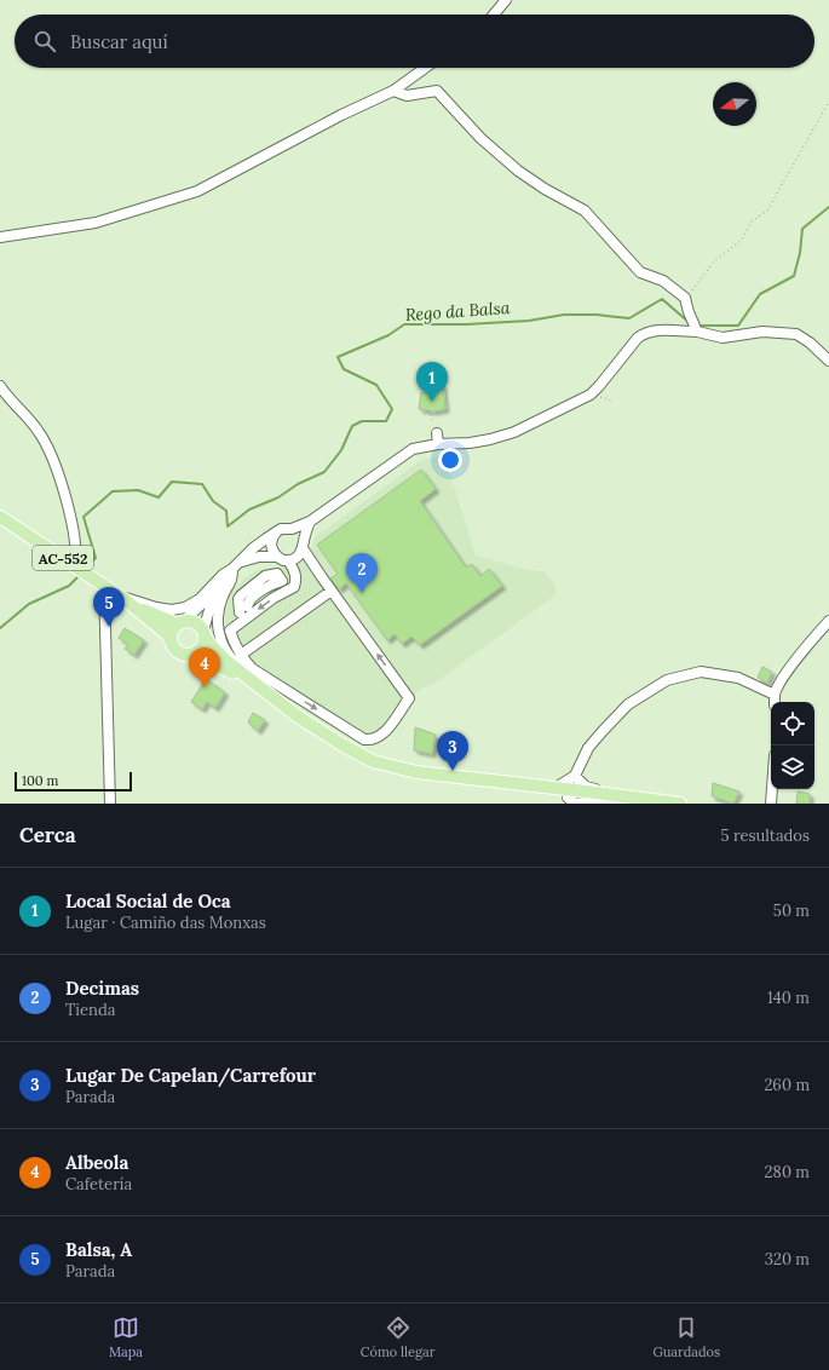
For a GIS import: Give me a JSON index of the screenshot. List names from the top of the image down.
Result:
{
  "streets": {
    "main road": ["AC-552"]
  },
  "water": ["Rego da Balsa"],
  "scale_bar": "100 m",
  "north": "left",
  "page": {
    "search": "Buscar aquí",
    "pins": [
      "1",
      "2",
      "5",
      "4",
      "3"
    ],
    "scale": "100 m",
    "heading": ["Cerca", "5 resultados"],
    "list": [
      {
        "mark": "1",
        "name": "Local Social de Oca",
        "note": "Lugar · Camiño das Monxas",
        "value": "50 m"
      },
      {
        "mark": "2",
        "name": "Decimas",
        "note": "Tienda",
        "value": "140 m"
      },
      {
        "mark": "3",
        "name": "Lugar De Capelan/Carrefour",
        "note": "Parada",
        "value": "260 m"
      },
      {
        "mark": "4",
        "name": "Albeola",
        "note": "Cafetería",
        "value": "280 m"
      },
      {
        "mark": "5",
        "name": "Balsa, A",
        "note": "Parada",
        "value": "320 m"
      }
    ],
    "nav": ["Mapa", "Cómo llegar", "Guardados"]
  }
}
